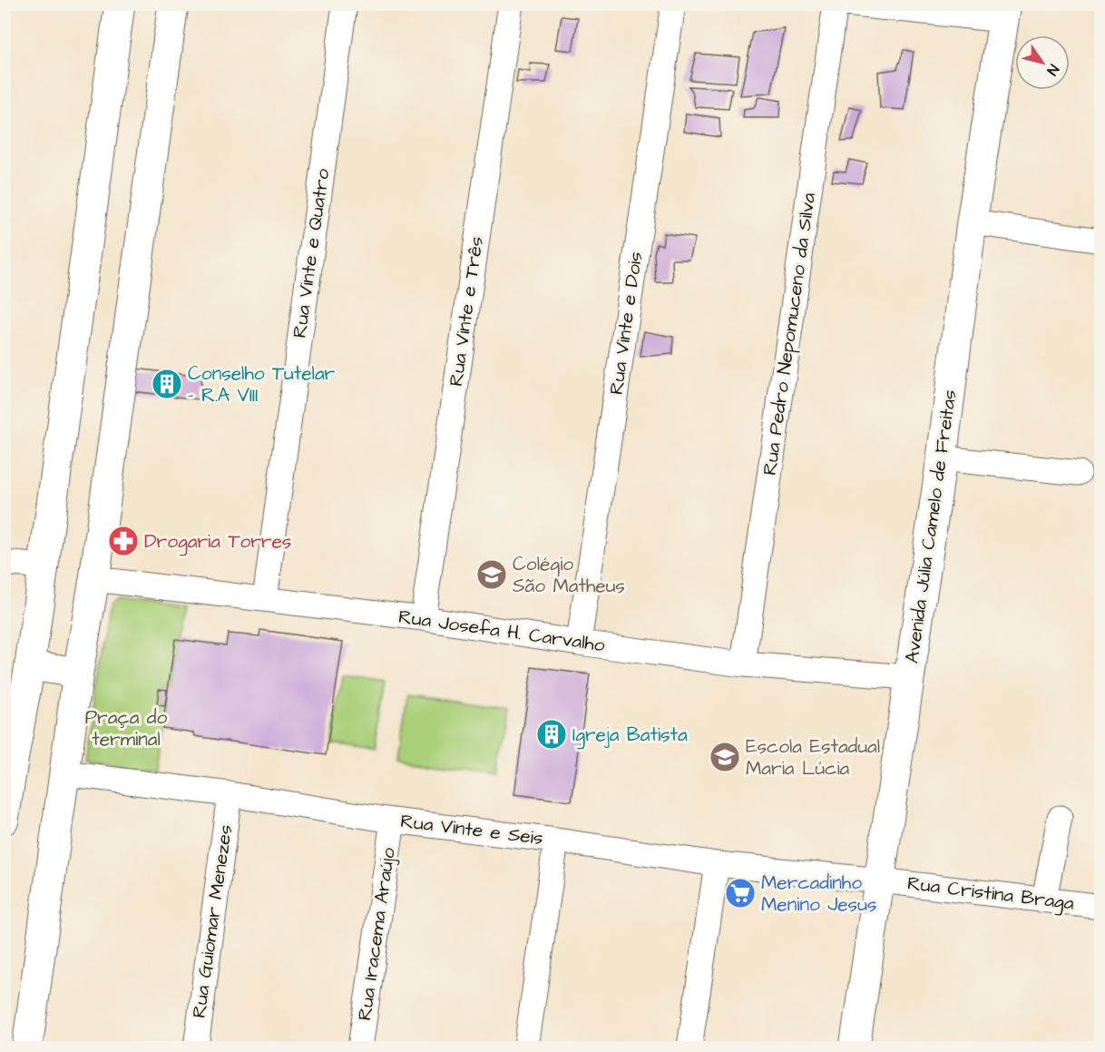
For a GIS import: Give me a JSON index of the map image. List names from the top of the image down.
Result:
{
  "streets": {
    "street": [
      "Rua Vinte e Quatro",
      "Rua Vinte e Três",
      "Rua Vinte e Dois",
      "Rua Pedro Nepomuceno da Silva",
      "Avenida Júlia Camelo de Freitas",
      "Rua Josefa H. Carvalho",
      "Rua Vinte e Seis",
      "Rua Cristina Braga",
      "Rua Guiomar Menezes",
      "Rua Iracema Araújo"
    ]
  },
  "crossings": [
    ["Rua Vinte e Quatro", "Rua Josefa H. Carvalho"],
    ["Rua Vinte e Três", "Rua Josefa H. Carvalho"],
    ["Rua Vinte e Dois", "Rua Josefa H. Carvalho"],
    ["Rua Pedro Nepomuceno da Silva", "Rua Josefa H. Carvalho"],
    ["Avenida Júlia Camelo de Freitas", "Rua Josefa H. Carvalho"],
    ["Avenida Júlia Camelo de Freitas", "Rua Vinte e Seis"],
    ["Avenida Júlia Camelo de Freitas", "Rua Cristina Braga"],
    ["Rua Vinte e Seis", "Rua Cristina Braga"],
    ["Rua Vinte e Seis", "Rua Guiomar Menezes"],
    ["Rua Vinte e Seis", "Rua Iracema Araújo"]
  ],
  "parks": ["Praça do terminal"],
  "places": {
    "building": ["Conselho Tutelar - R.A VIII", "Igreja Batista"],
    "pharmacy": ["Drogaria Torres"],
    "school or university": ["Colégio São Matheus", "Escola Estadual Maria Lúcia"],
    "supermarket": ["Mercadinho Menino Jesus"]
  },
  "north": "bottom right"
}
